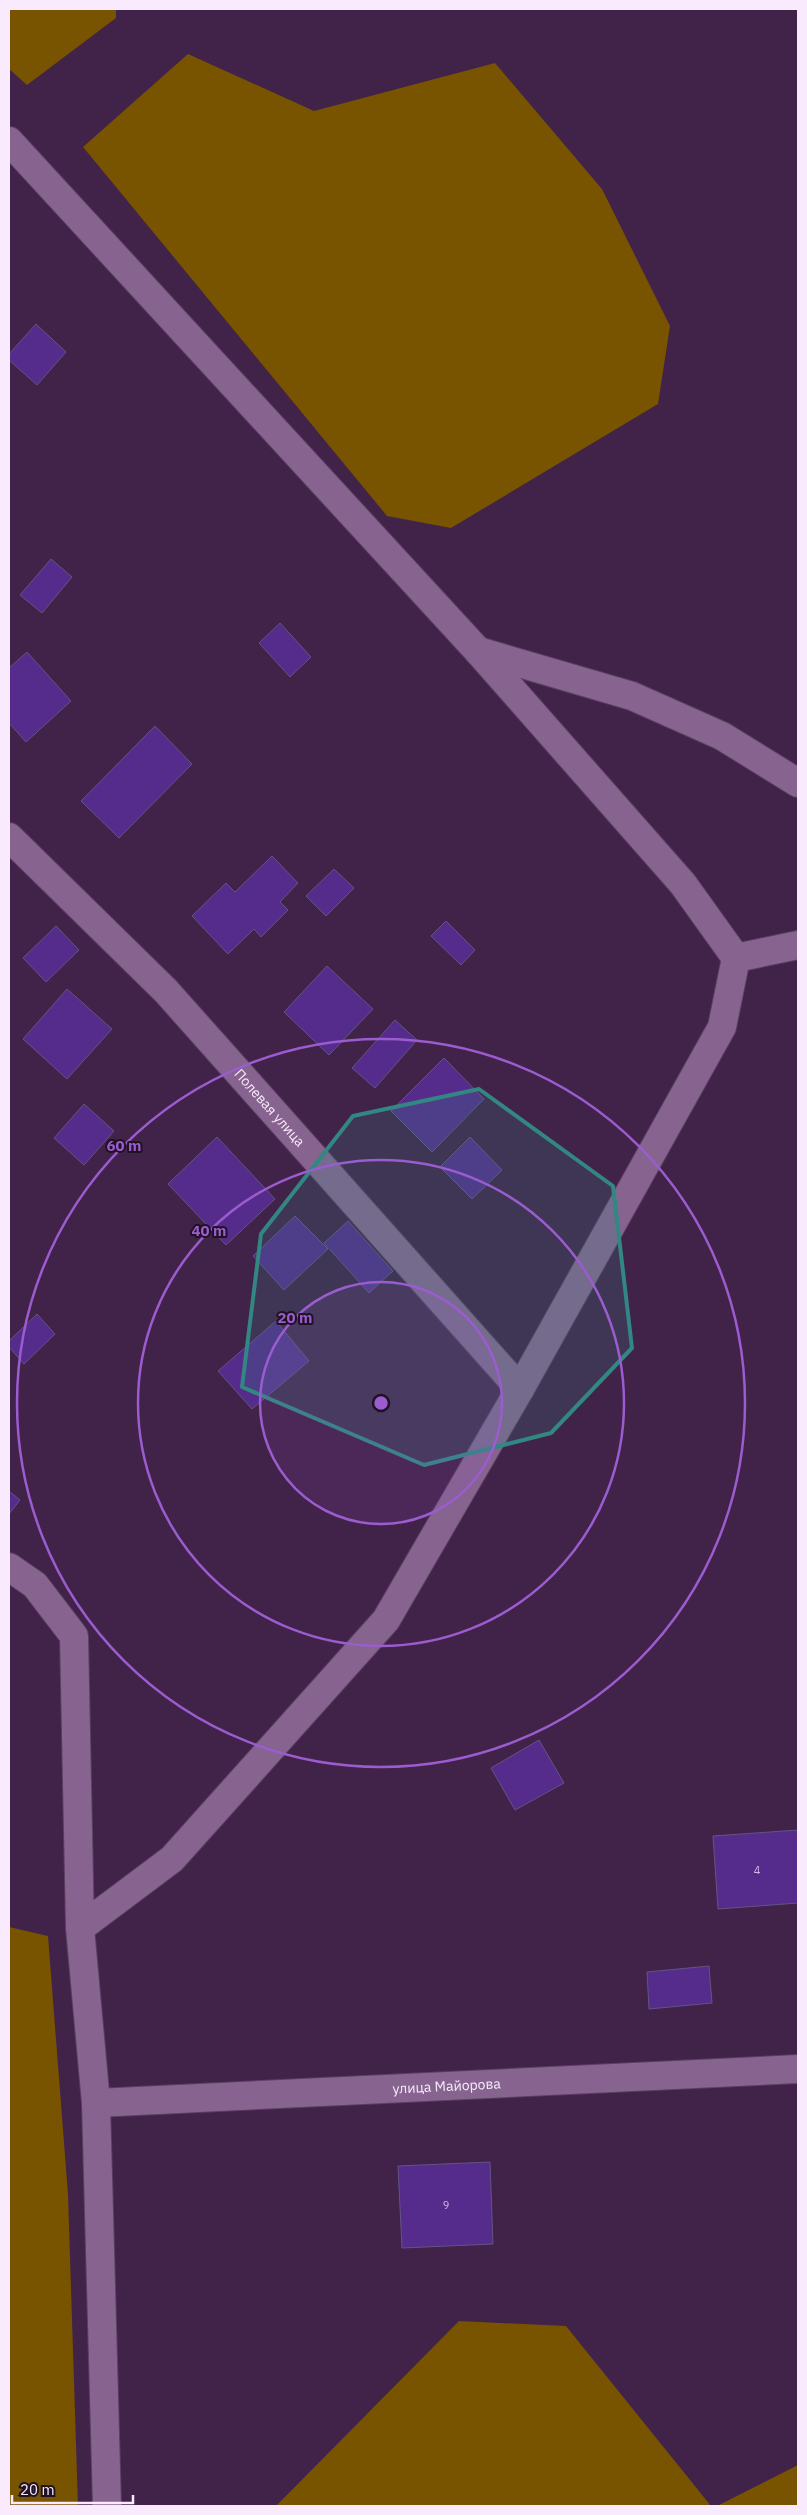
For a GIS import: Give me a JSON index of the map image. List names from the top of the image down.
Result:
{
  "streets": {
    "street": ["Полевая улица", "улица Майорова"]
  },
  "house_numbers": ["4", "9"],
  "scale_bar": "20 m",
  "rings": ["60 m", "40 m", "20 m"]
}
